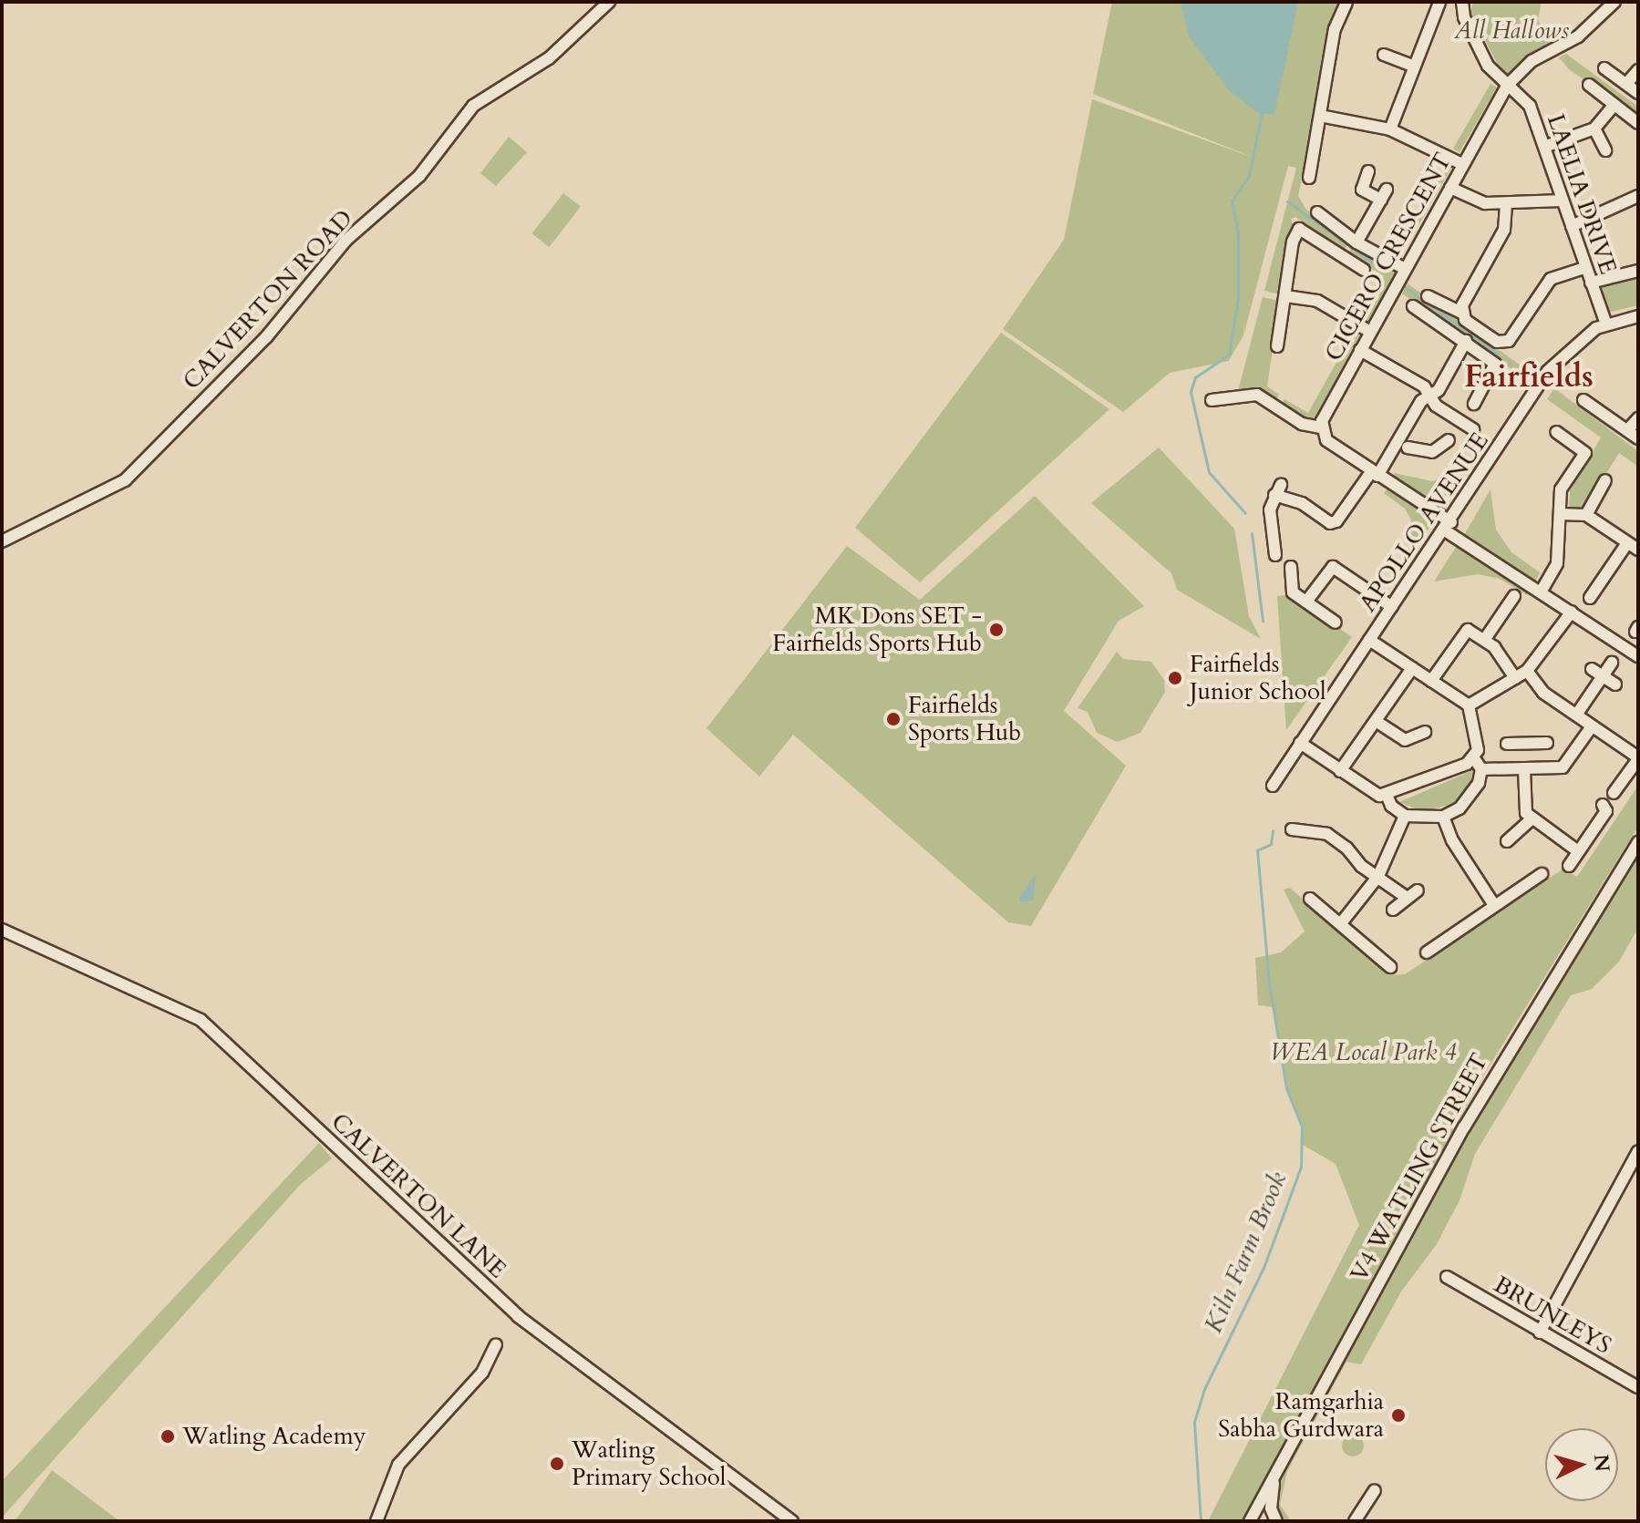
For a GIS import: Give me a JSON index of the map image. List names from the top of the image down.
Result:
{
  "streets": {
    "street": [
      "LAELIA DRIVE",
      "CICERO CRESCENT",
      "CALVERTON ROAD",
      "APOLLO AVENUE",
      "V4 WATLING STREET",
      "CALVERTON LANE",
      "BRUNLEYS"
    ]
  },
  "crossings": [
    ["LAELIA DRIVE", "CICERO CRESCENT"],
    ["LAELIA DRIVE", "APOLLO AVENUE"]
  ],
  "districts": ["Fairfields"],
  "water": ["Kiln Farm Brook"],
  "parks": ["All Hallows", "WEA Local Park 4"],
  "places": [
    "MK Dons SET - Fairfields Sports Hub",
    "Fairfields Junior School",
    "Fairfields Sports Hub",
    "Ramgarhia Sabha Gurdwara",
    "Watling Academy",
    "Watling Primary School"
  ],
  "north": "right"
}
